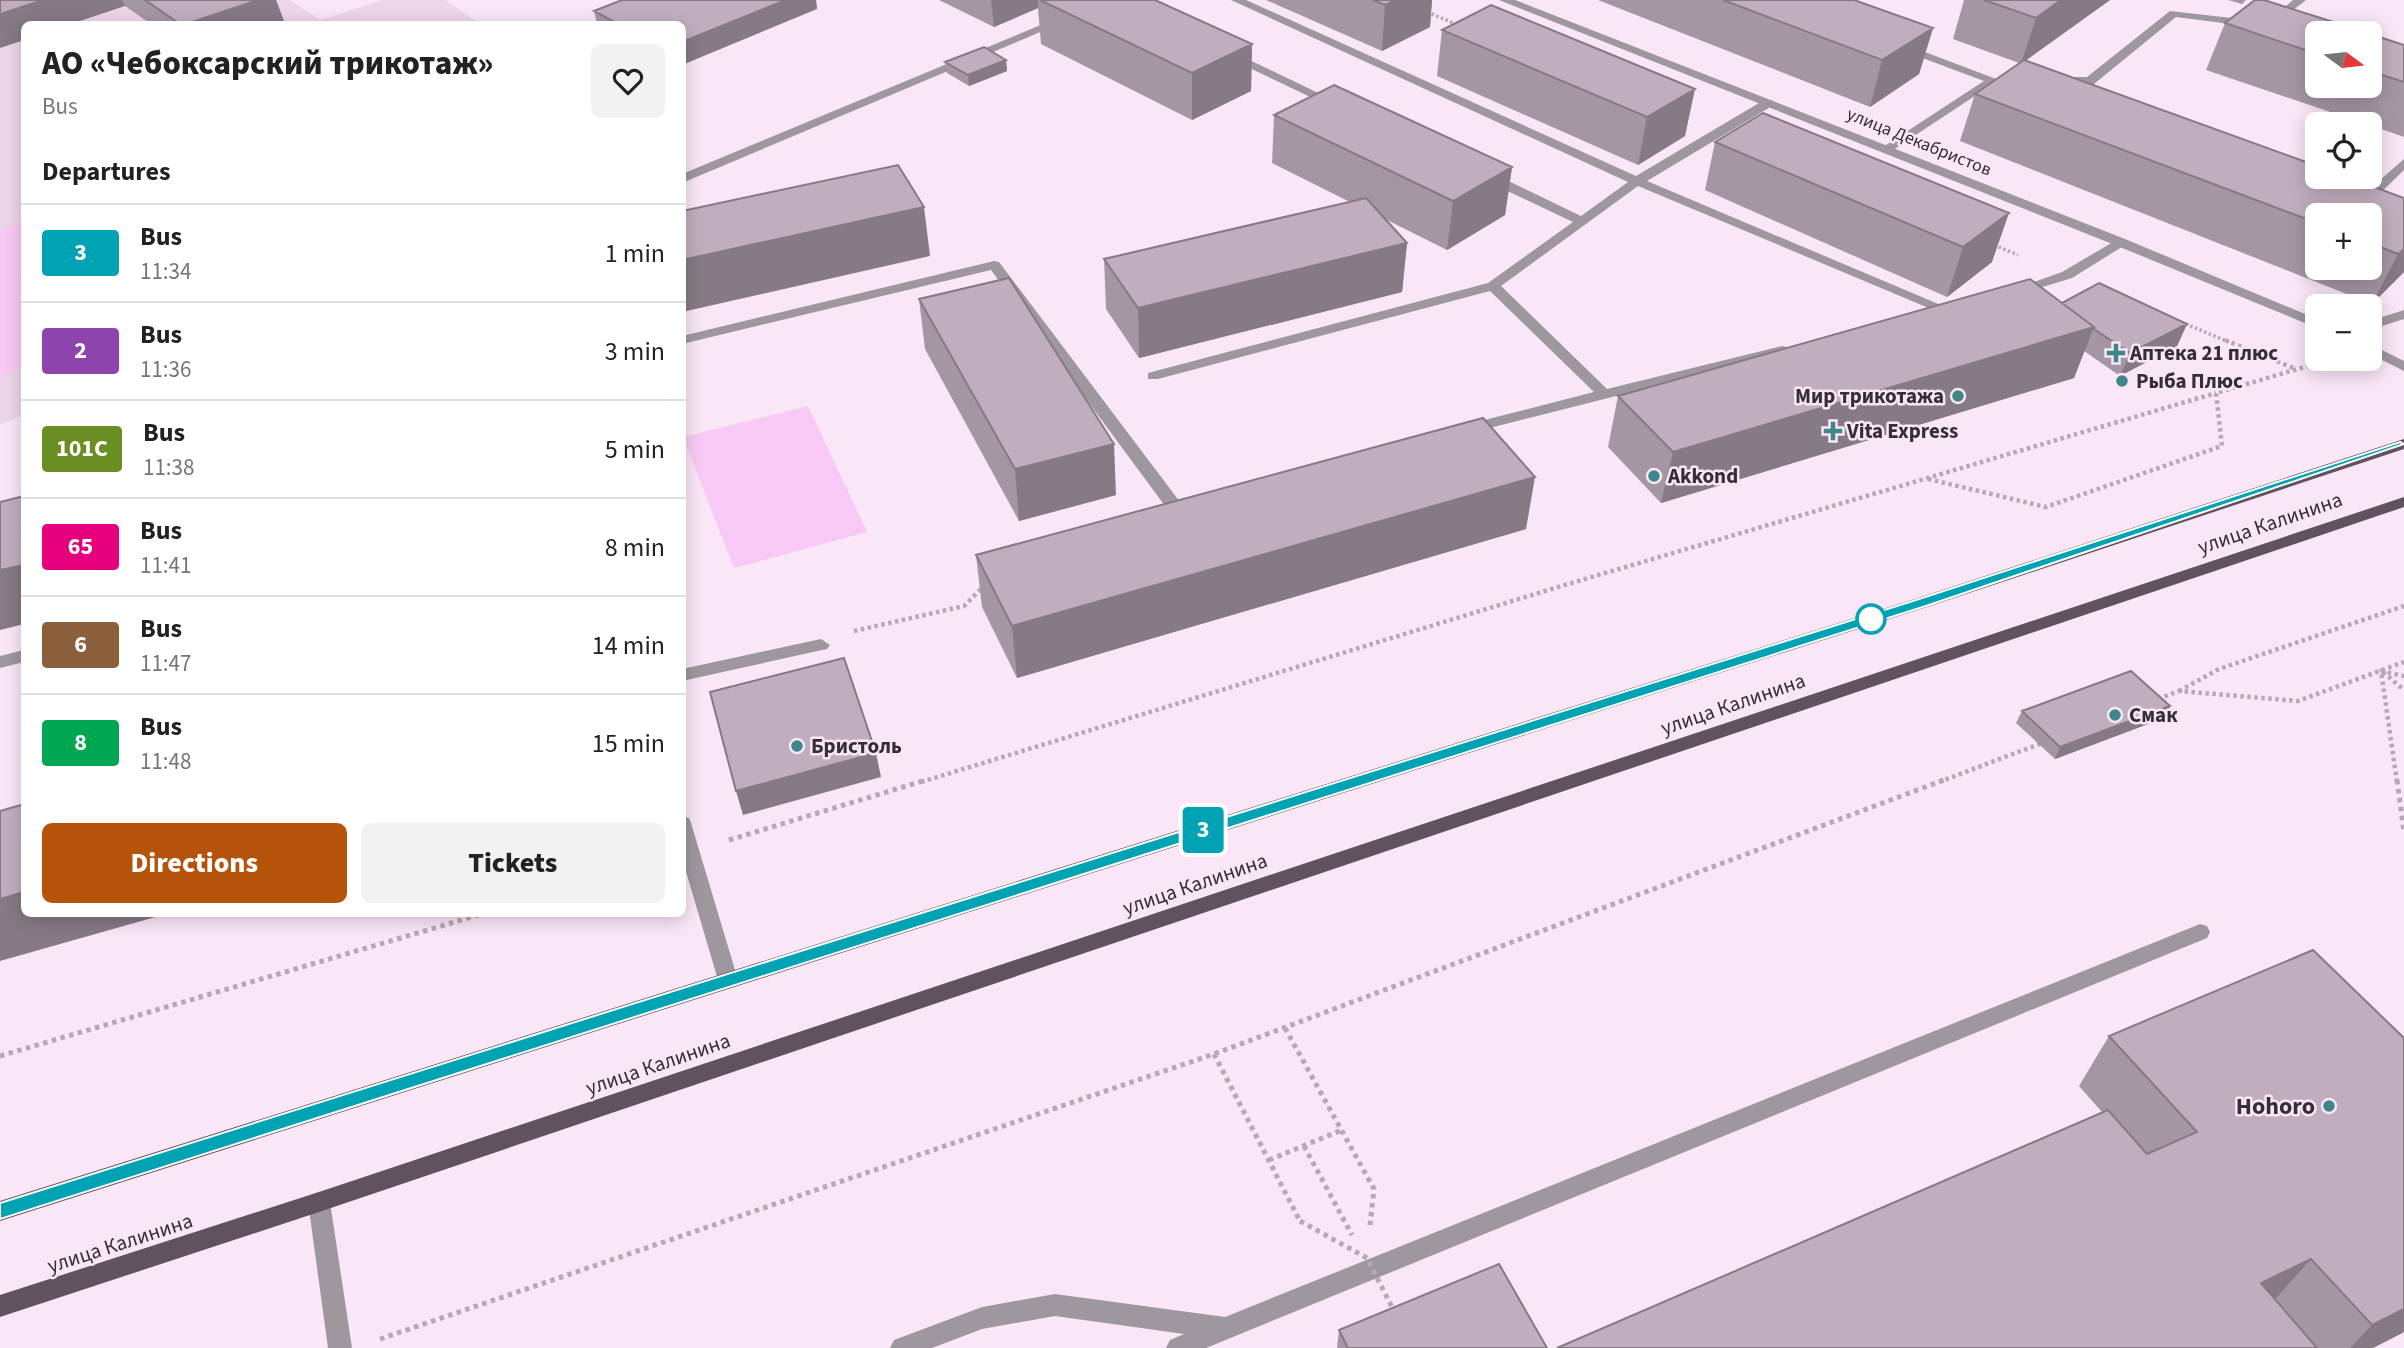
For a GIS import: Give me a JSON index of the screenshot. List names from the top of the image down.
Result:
{
  "streets": {
    "main road": ["улица Калинина"],
    "street": ["улица Декабристов"]
  },
  "places": {
    "health": ["Аптека 21 плюс", "Vita Express"],
    "other": [
      "Рыба Плюс",
      "Мир трикотажа",
      "Akkond",
      "Смак",
      "Бристоль",
      "Hohoro"
    ]
  },
  "lines": ["bus line 3"],
  "north": "right",
  "page": {
    "on_map": "3",
    "map_buttons": ["+", "−"],
    "heading": [
      ["АО «Чебоксарский трикотаж»", "Bus"],
      "Departures"
    ],
    "list": [
      {
        "mark": "3",
        "name": "Bus",
        "note": "11:34",
        "value": "1 min"
      },
      {
        "mark": "2",
        "name": "Bus",
        "note": "11:36",
        "value": "3 min"
      },
      {
        "mark": "101С",
        "name": "Bus",
        "note": "11:38",
        "value": "5 min"
      },
      {
        "mark": "65",
        "name": "Bus",
        "note": "11:41",
        "value": "8 min"
      },
      {
        "mark": "6",
        "name": "Bus",
        "note": "11:47",
        "value": "14 min"
      },
      {
        "mark": "8",
        "name": "Bus",
        "note": "11:48",
        "value": "15 min"
      }
    ],
    "buttons": ["Directions", "Tickets"]
  }
}
